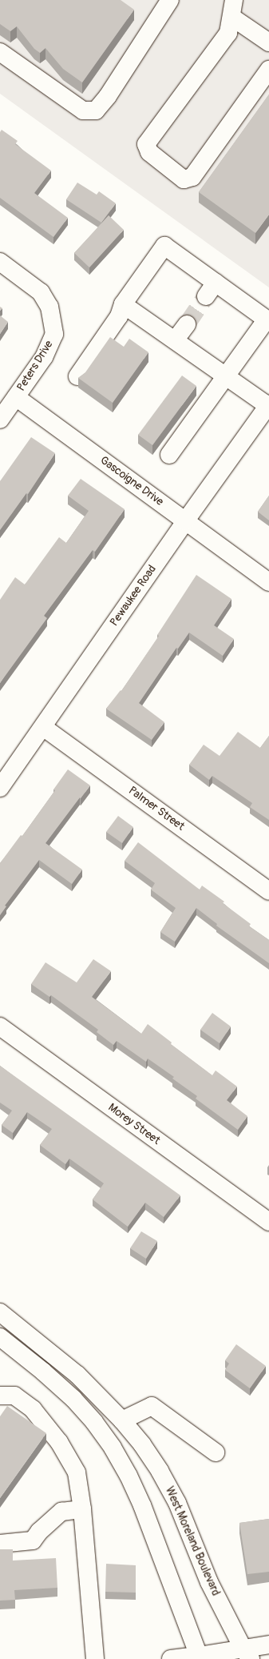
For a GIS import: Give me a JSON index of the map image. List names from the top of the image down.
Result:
{
  "streets": {
    "street": [
      "Peters Drive",
      "Gascoigne Drive",
      "Pewaukee Road",
      "Palmer Street",
      "Morey Street",
      "West Moreland Boulevard"
    ]
  },
  "crossings": [
    ["Peters Drive", "Gascoigne Drive"],
    ["Gascoigne Drive", "Pewaukee Road"],
    ["Pewaukee Road", "Palmer Street"]
  ]
}
